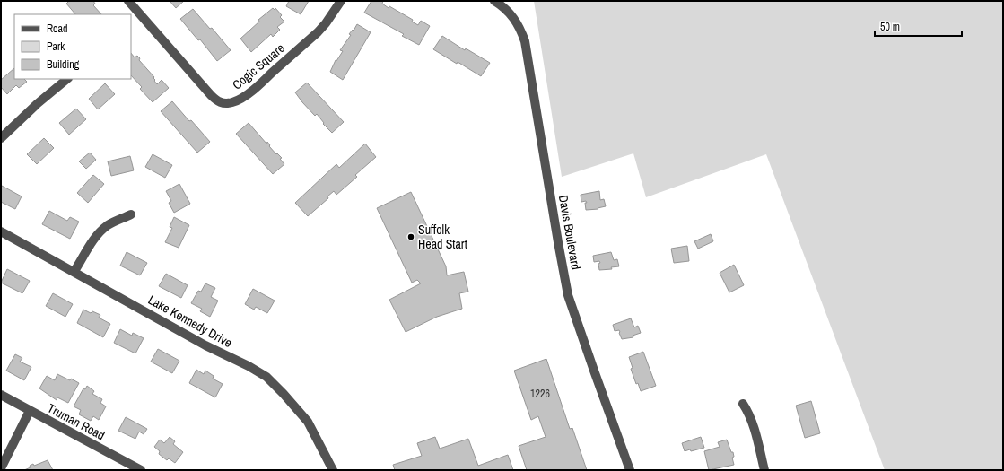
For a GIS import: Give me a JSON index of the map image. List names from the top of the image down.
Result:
{
  "streets": {
    "street": [
      "Cogic Square",
      "Davis Boulevard",
      "Lake Kennedy Drive",
      "Truman Road"
    ]
  },
  "places": ["Suffolk Head Start"],
  "house_numbers": ["1226"],
  "legend": ["Road", "Park", "Building"],
  "scale_bar": "50 m"
}
